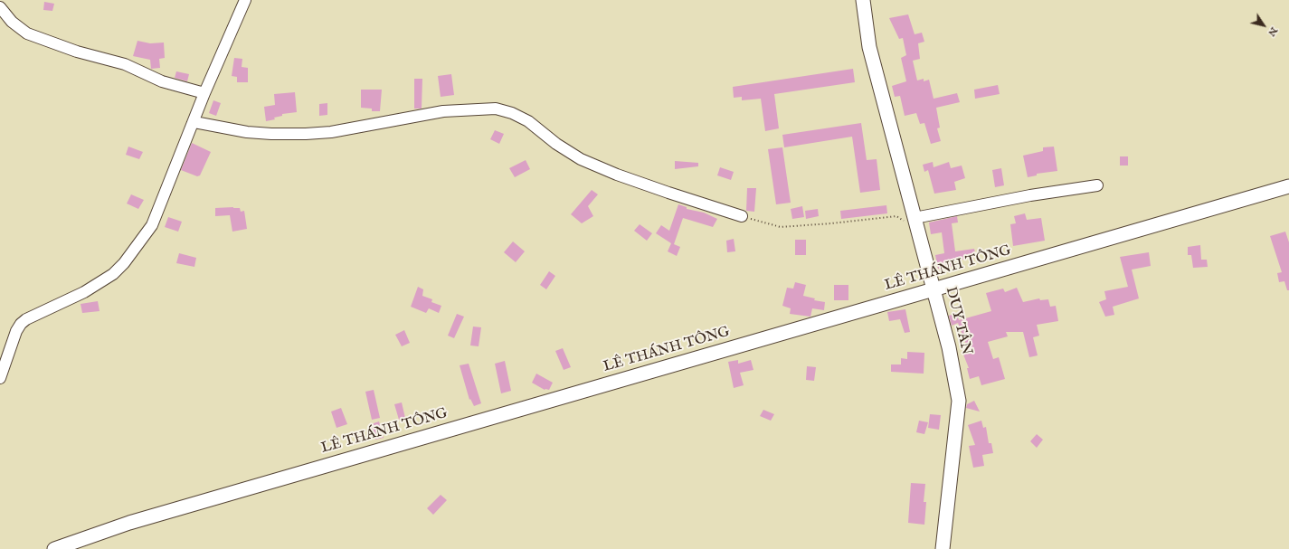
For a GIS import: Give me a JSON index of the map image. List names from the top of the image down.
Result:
{
  "streets": {
    "street": ["LÊ THÁNH TÔNG", "DUY TÂN"]
  },
  "crossings": [
    ["LÊ THÁNH TÔNG", "DUY TÂN"]
  ],
  "north": "bottom right"
}
